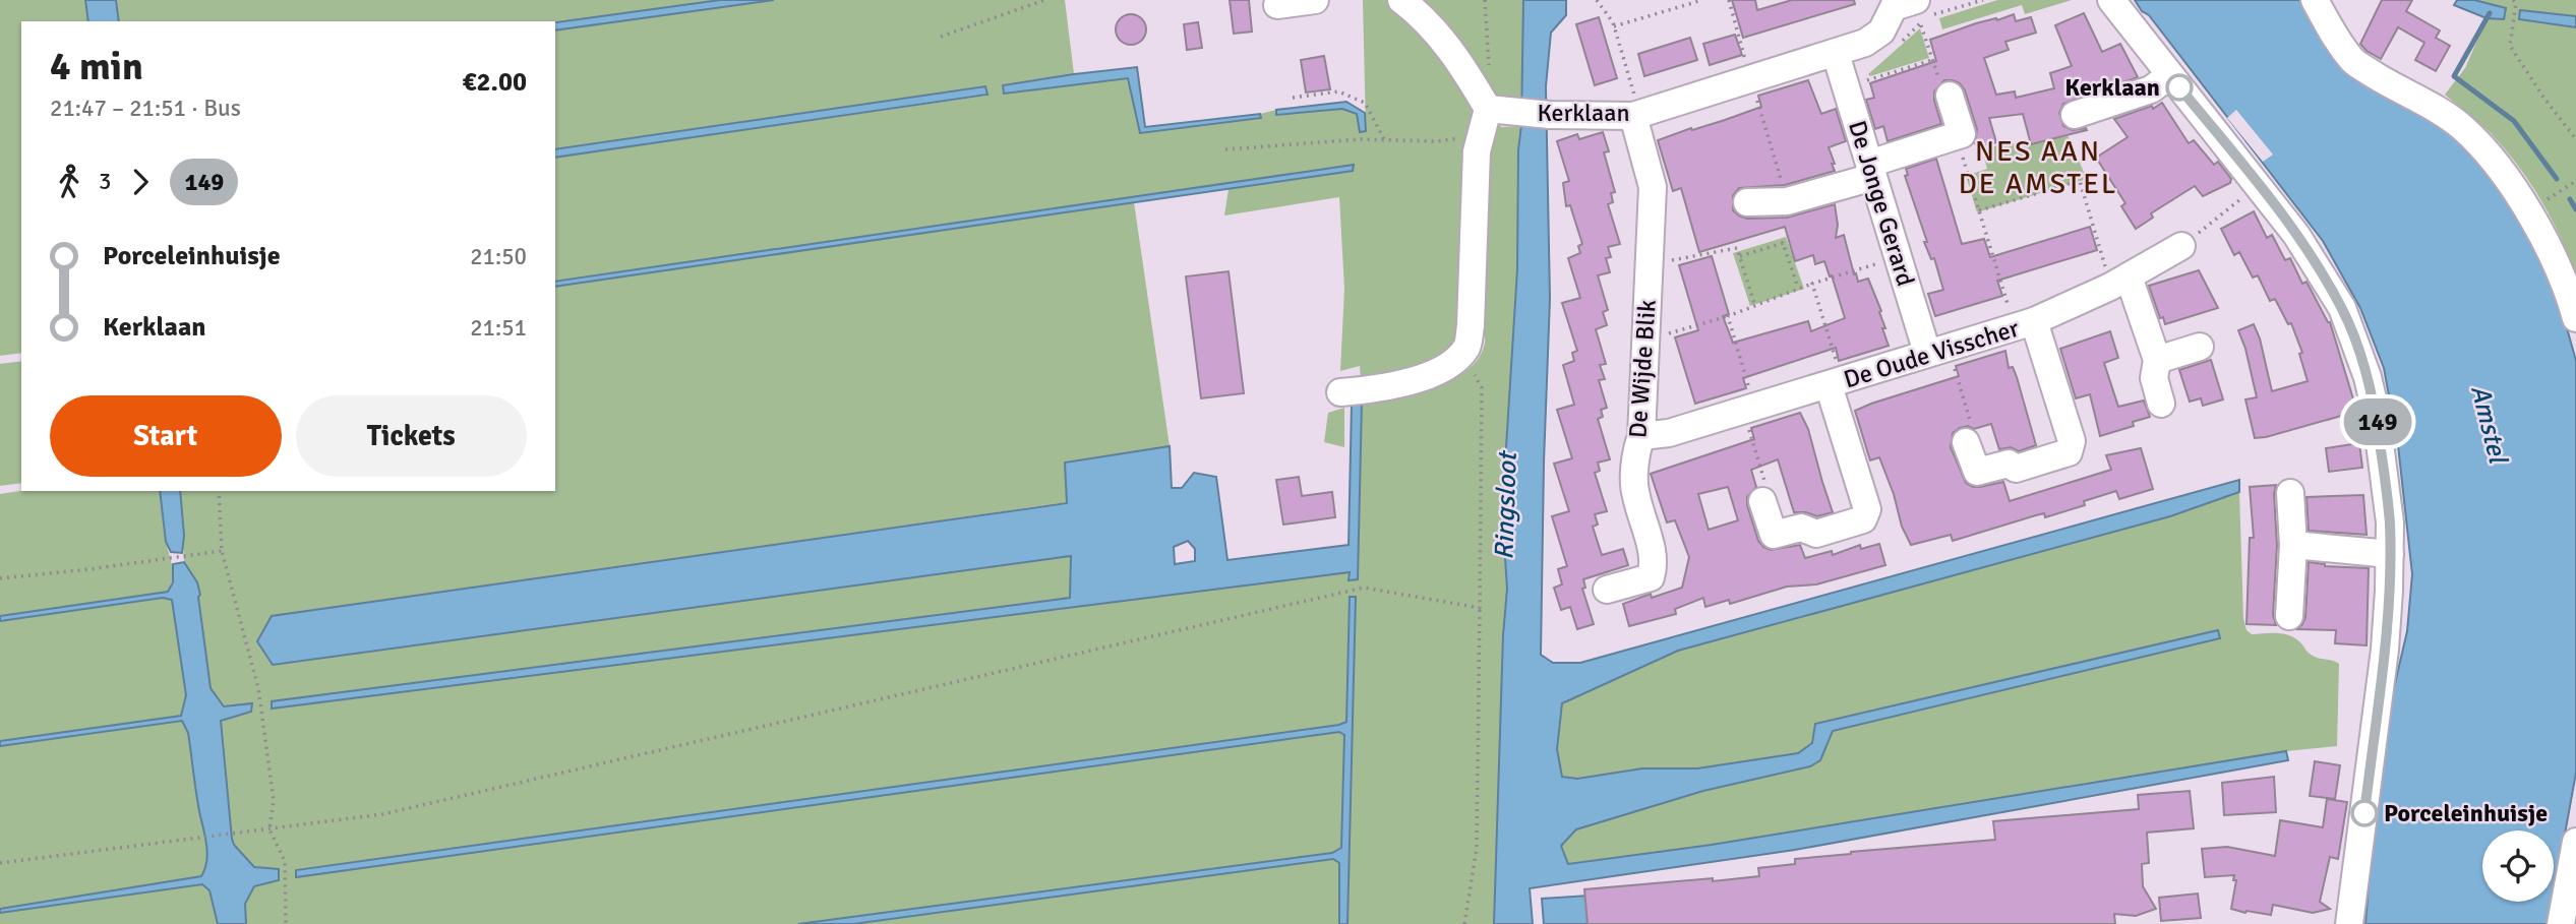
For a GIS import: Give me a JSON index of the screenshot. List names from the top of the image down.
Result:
{
  "streets": {
    "street": [
      "Kerklaan",
      "De Jonge Gerard",
      "De Oude Visscher",
      "De Wijde Blik"
    ]
  },
  "crossings": [
    ["Kerklaan", "De Jonge Gerard"],
    ["Kerklaan", "De Wijde Blik"],
    ["De Jonge Gerard", "De Oude Visscher"],
    ["De Oude Visscher", "De Wijde Blik"]
  ],
  "districts": ["NES AAN DE AMSTEL"],
  "water": ["Amstel", "Ringsloot"],
  "places": ["Kerklaan", "Porceleinhuisje"],
  "lines": ["bus line 149"],
  "page": {
    "on_map": "149",
    "heading": ["4 min", "21:47 – 21:51 · Bus", "€2.00"],
    "legs": ["3", "149"],
    "list": [
      {
        "name": "Porceleinhuisje",
        "value": "21:50"
      },
      {
        "name": "Kerklaan",
        "value": "21:51"
      }
    ],
    "buttons": ["Start", "Tickets"]
  }
}
